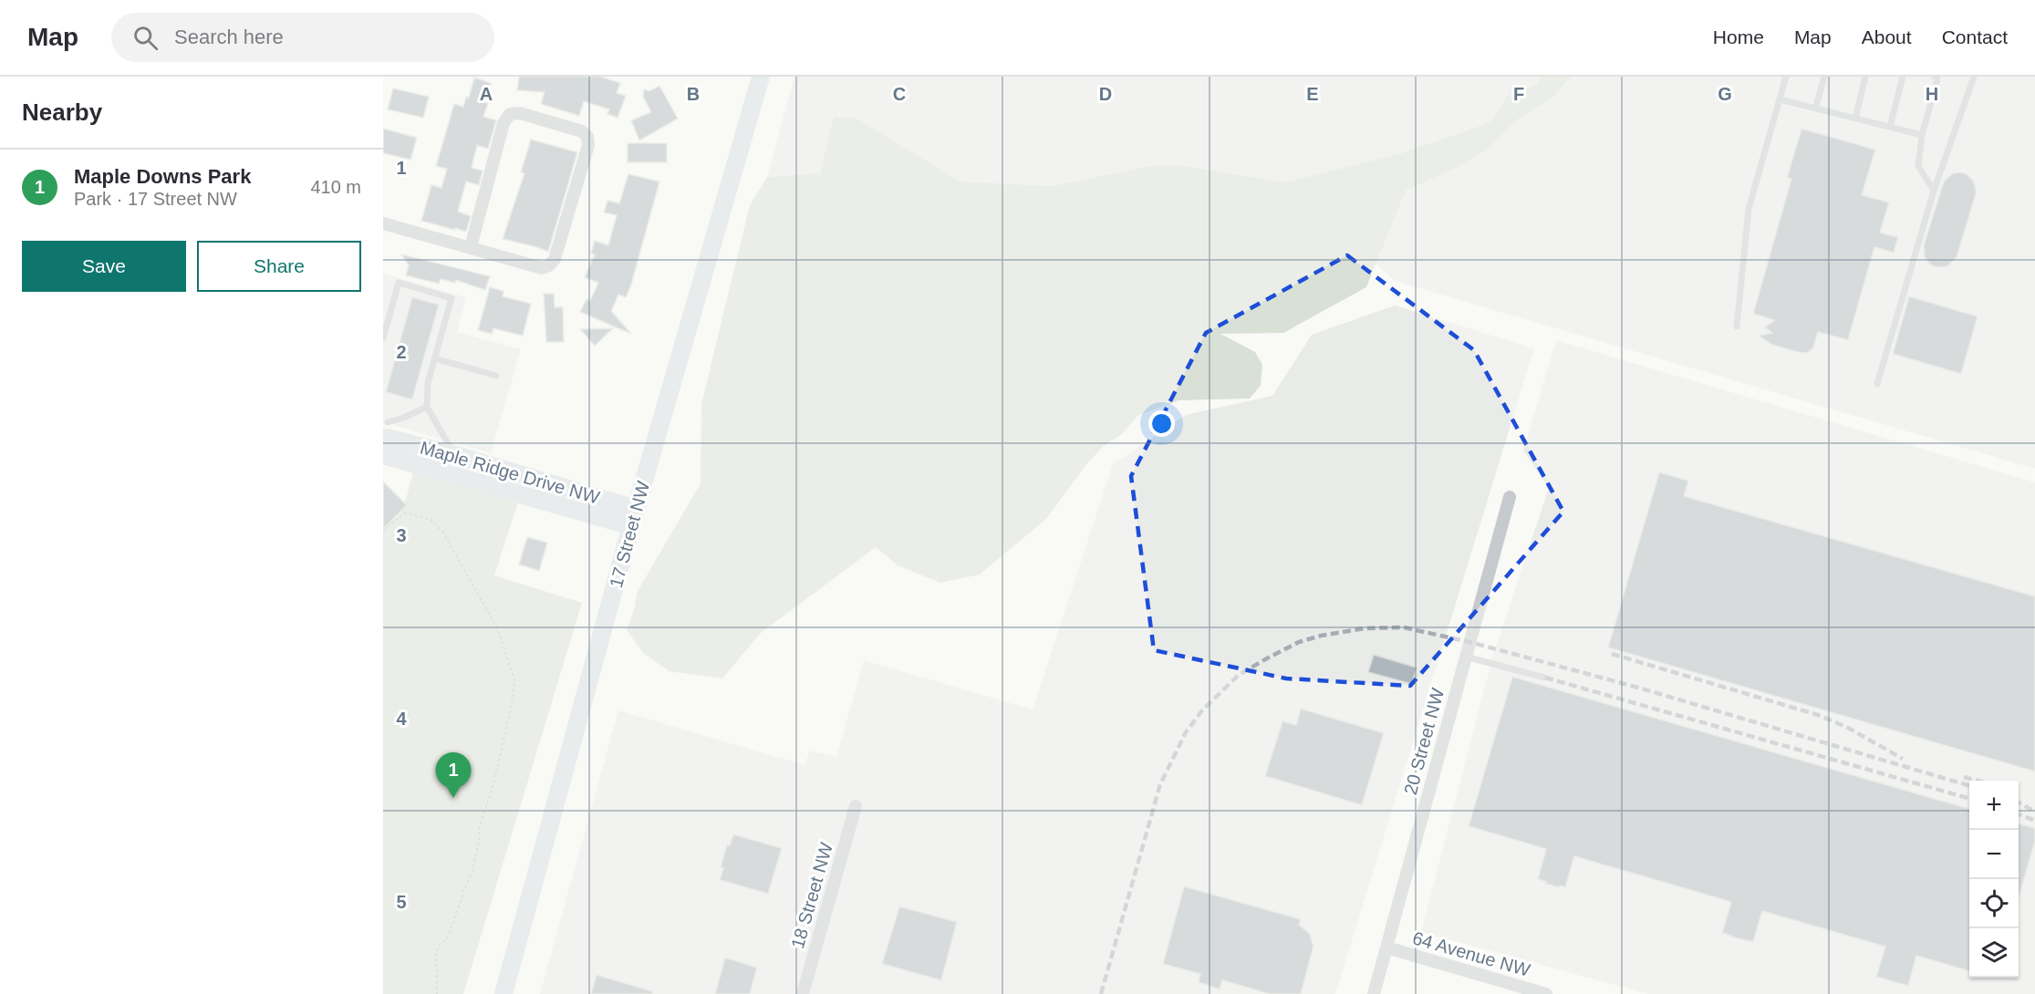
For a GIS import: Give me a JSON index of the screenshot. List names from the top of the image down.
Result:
{
  "streets": {
    "main road": ["Maple Ridge Drive NW", "17 Street NW"],
    "street": ["20 Street NW", "18 Street NW", "64 Avenue NW"]
  },
  "crossings": [
    ["Maple Ridge Drive NW", "17 Street NW"],
    ["20 Street NW", "64 Avenue NW"]
  ],
  "page": {
    "header": "Map",
    "search": "Search here",
    "nav": [
      "Home",
      "Map",
      "About",
      "Contact"
    ],
    "heading": "Nearby",
    "list": [
      {
        "mark": "1",
        "name": "Maple Downs Park",
        "note": "Park · 17 Street NW",
        "value": "410 m"
      }
    ],
    "buttons": ["Save", "Share"],
    "pins": "1",
    "map_buttons": ["+", "−"]
  },
  "grid": {
    "columns": [
      "A",
      "B",
      "C",
      "D",
      "E",
      "F",
      "G",
      "H"
    ],
    "rows": [
      "1",
      "2",
      "3",
      "4",
      "5"
    ]
  }
}
